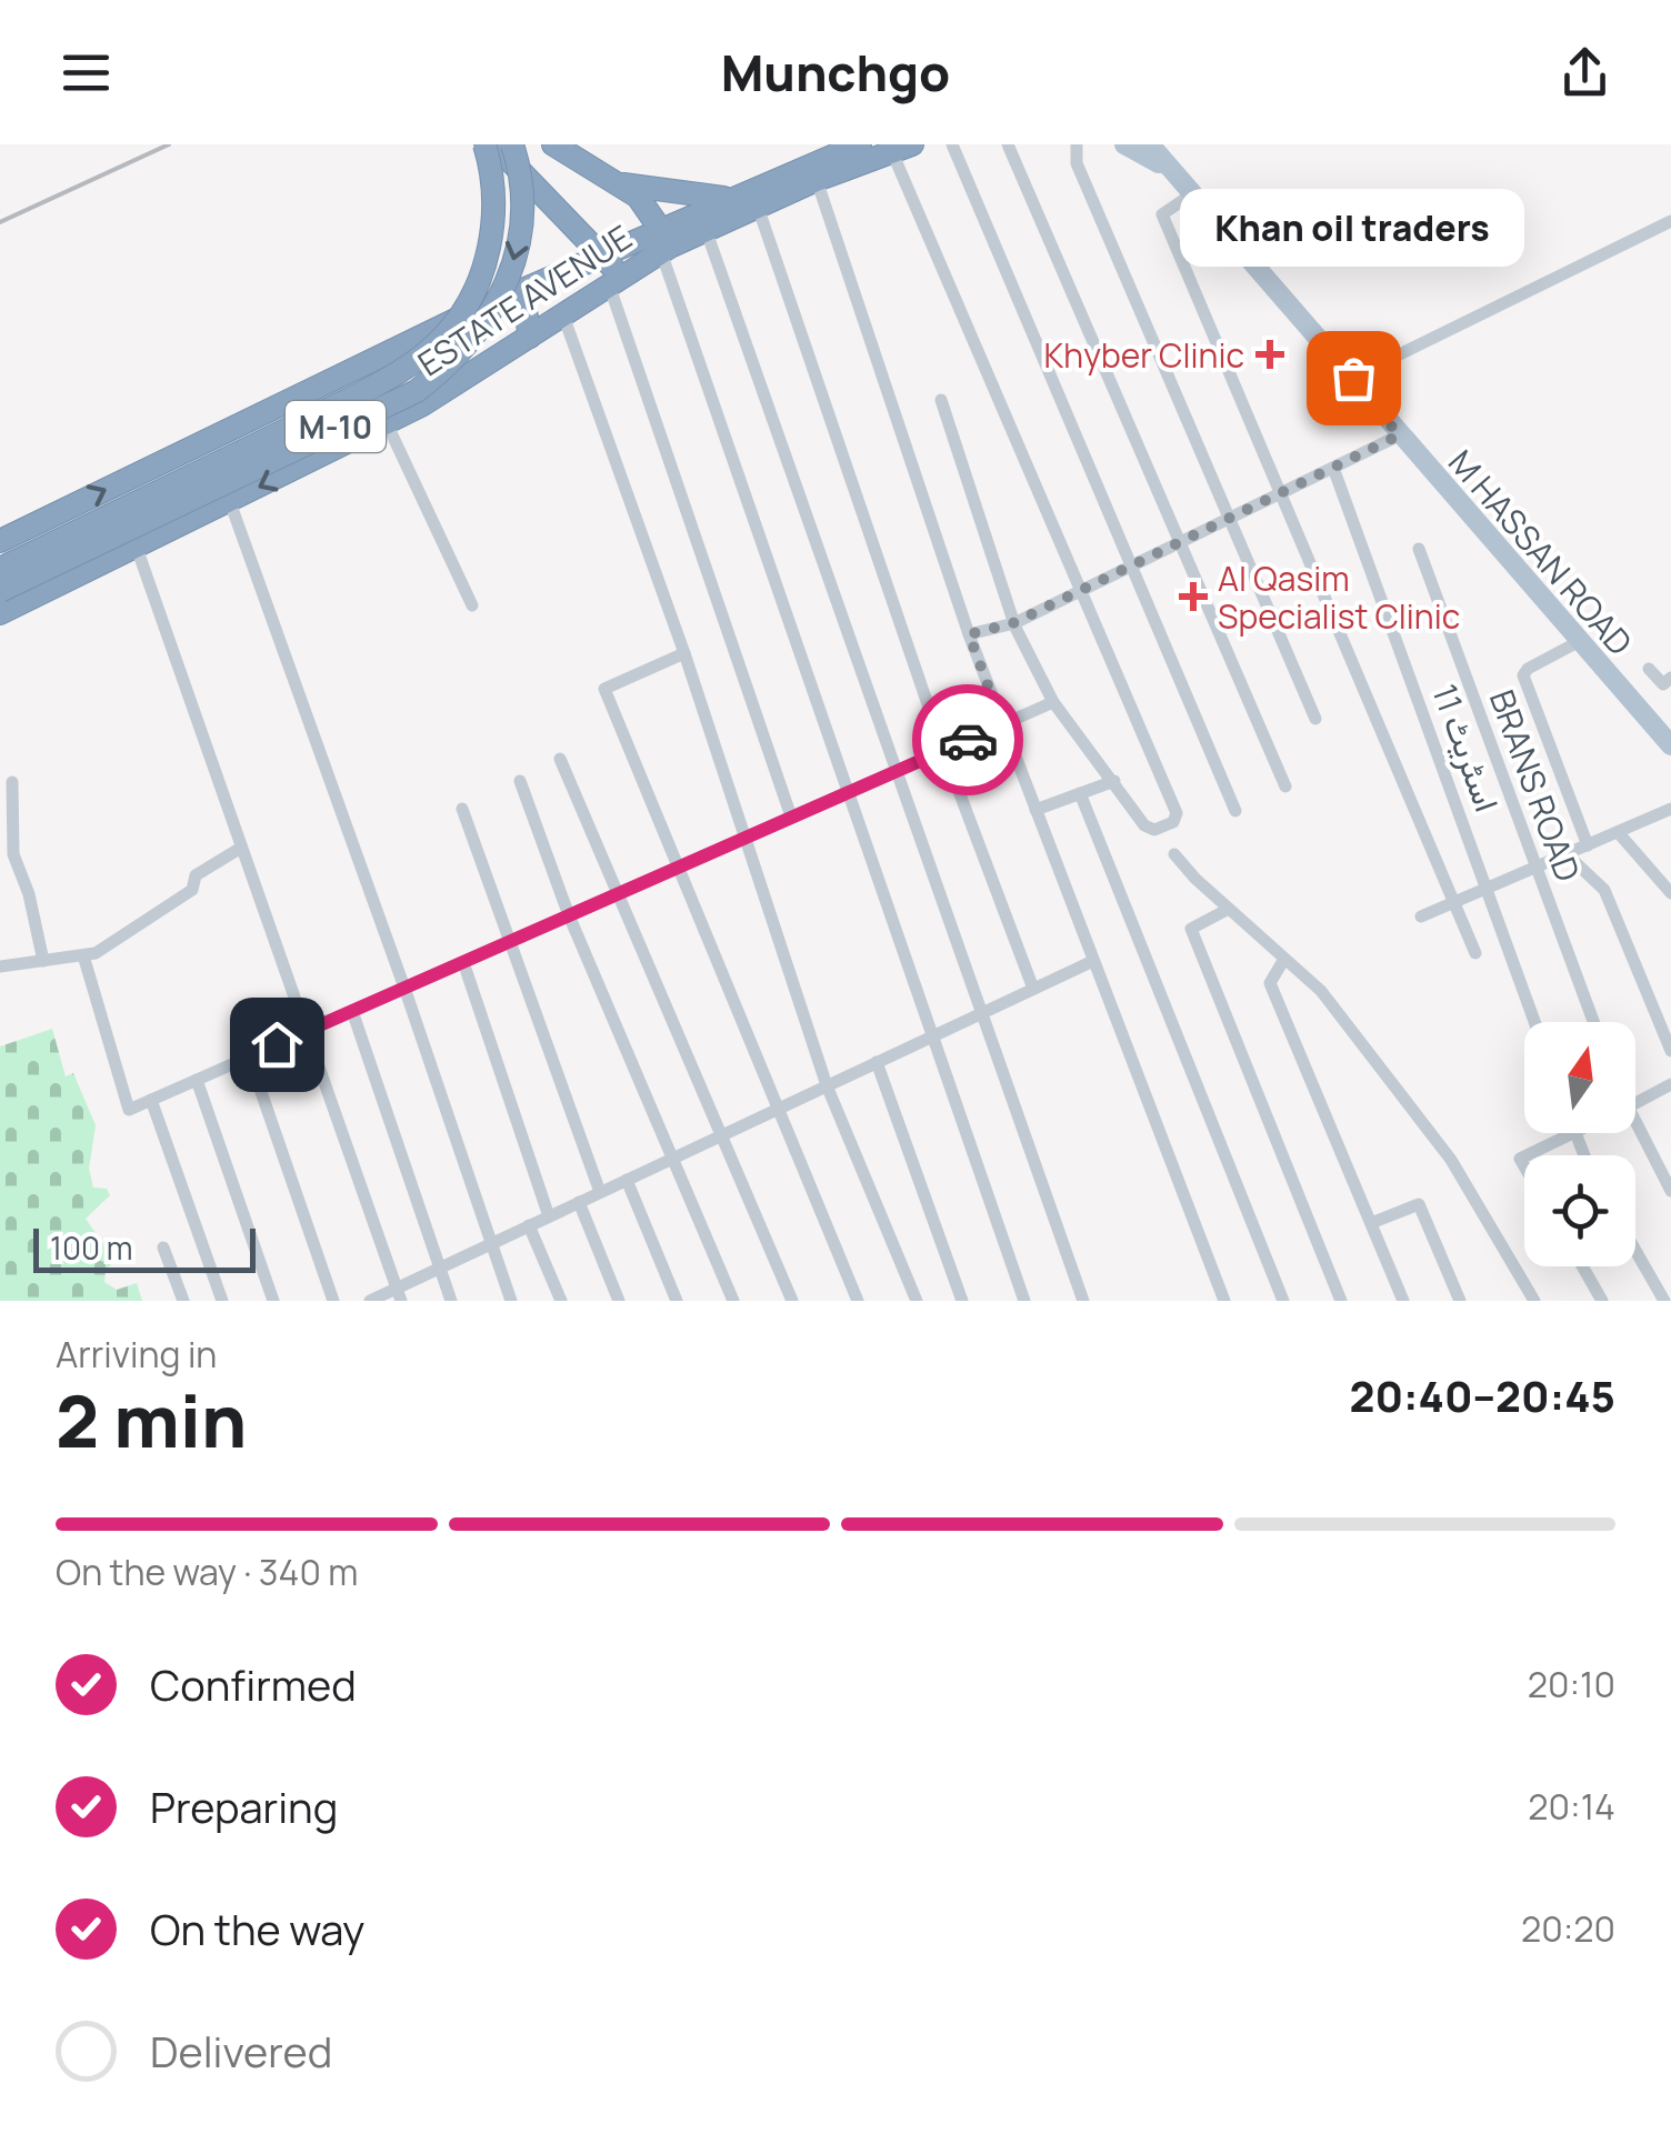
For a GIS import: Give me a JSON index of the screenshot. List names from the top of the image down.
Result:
{
  "streets": {
    "highway": ["ESTATE AVENUE", "M-10"],
    "main road": ["M HASSAN ROAD"],
    "street": ["اسٹریٹ 11", "BRANS ROAD"]
  },
  "places": {
    "health": ["Khyber Clinic", "Al Qasim Specialist Clinic"],
    "other": ["Khan oil traders"]
  },
  "scale_bar": "100 m",
  "north": "top",
  "page": {
    "header": "Munchgo",
    "bubble": "Khan oil traders",
    "scale": "100 m",
    "heading": ["2 min", "Arriving in", "20:40–20:45"],
    "bar": "On the way · 340 m",
    "list": [
      ["Confirmed", "20:10"],
      ["Preparing", "20:14"],
      ["On the way", "20:20"],
      "Delivered"
    ]
  }
}
